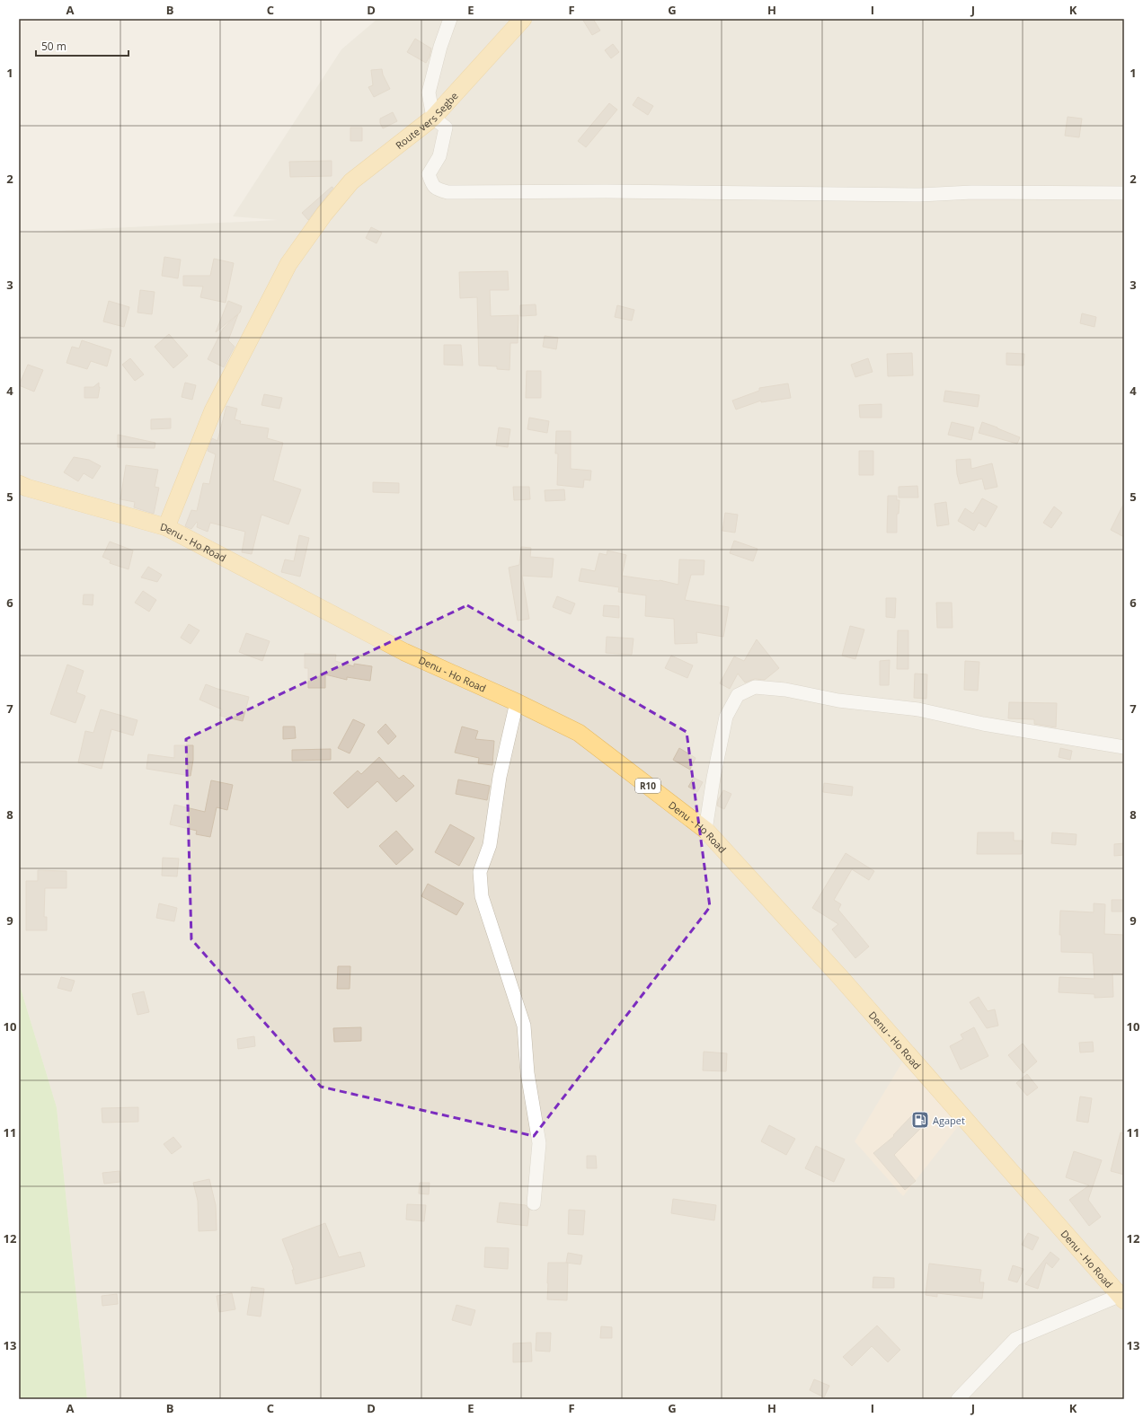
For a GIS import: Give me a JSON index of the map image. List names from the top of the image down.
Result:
{
  "streets": {
    "main road": ["Route vers Segbe", "Denu - Ho Road", "R10"]
  },
  "crossings": [
    ["Route vers Segbe", "Denu - Ho Road"]
  ],
  "places": {
    "fuel station": ["Agapet"]
  },
  "scale_bar": "50 m",
  "grid": {
    "columns": [
      "A",
      "B",
      "C",
      "D",
      "E",
      "F",
      "G",
      "H",
      "I",
      "J",
      "K"
    ],
    "rows": [
      "1",
      "2",
      "3",
      "4",
      "5",
      "6",
      "7",
      "8",
      "9",
      "10",
      "11",
      "12",
      "13"
    ]
  }
}
